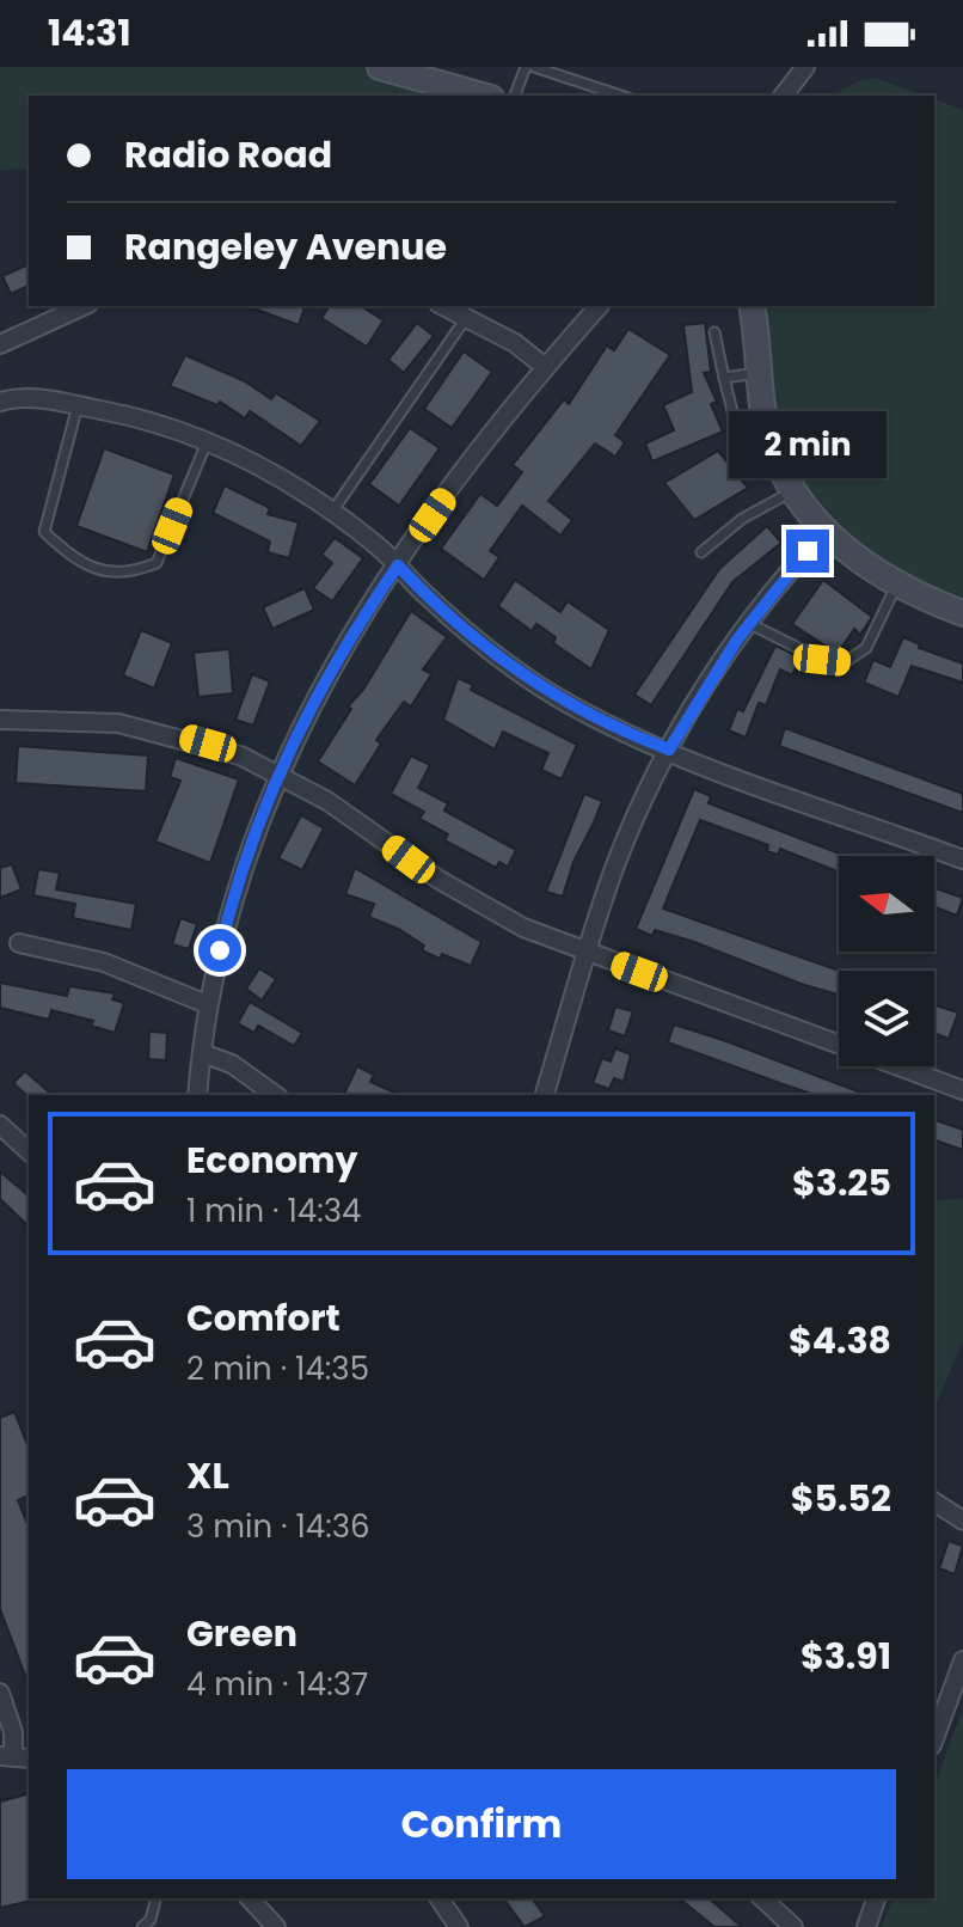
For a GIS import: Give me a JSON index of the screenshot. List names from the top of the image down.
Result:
{
  "north": "left",
  "page": {
    "status": "14:31",
    "banner": ["Radio Road", "Rangeley Avenue"],
    "bubble": "2 min",
    "list": [
      {
        "name": "Economy",
        "note": "1 min · 14:34",
        "value": "$3.25"
      },
      {
        "name": "Comfort",
        "note": "2 min · 14:35",
        "value": "$4.38"
      },
      {
        "name": "XL",
        "note": "3 min · 14:36",
        "value": "$5.52"
      },
      {
        "name": "Green",
        "note": "4 min · 14:37",
        "value": "$3.91"
      }
    ],
    "buttons": "Confirm"
  }
}
